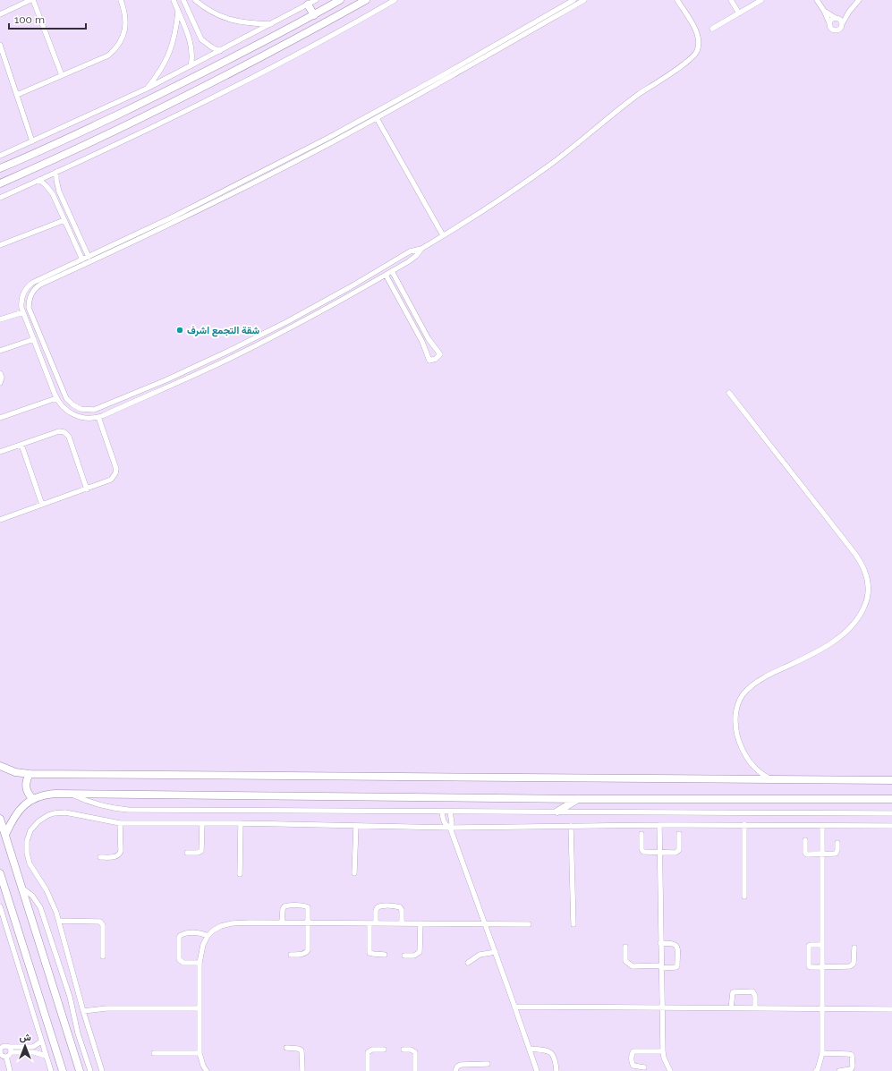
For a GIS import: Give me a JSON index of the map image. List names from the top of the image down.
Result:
{
  "places": ["شقة التجمع اشرف"],
  "scale_bar": "100 m",
  "north": "top"
}
